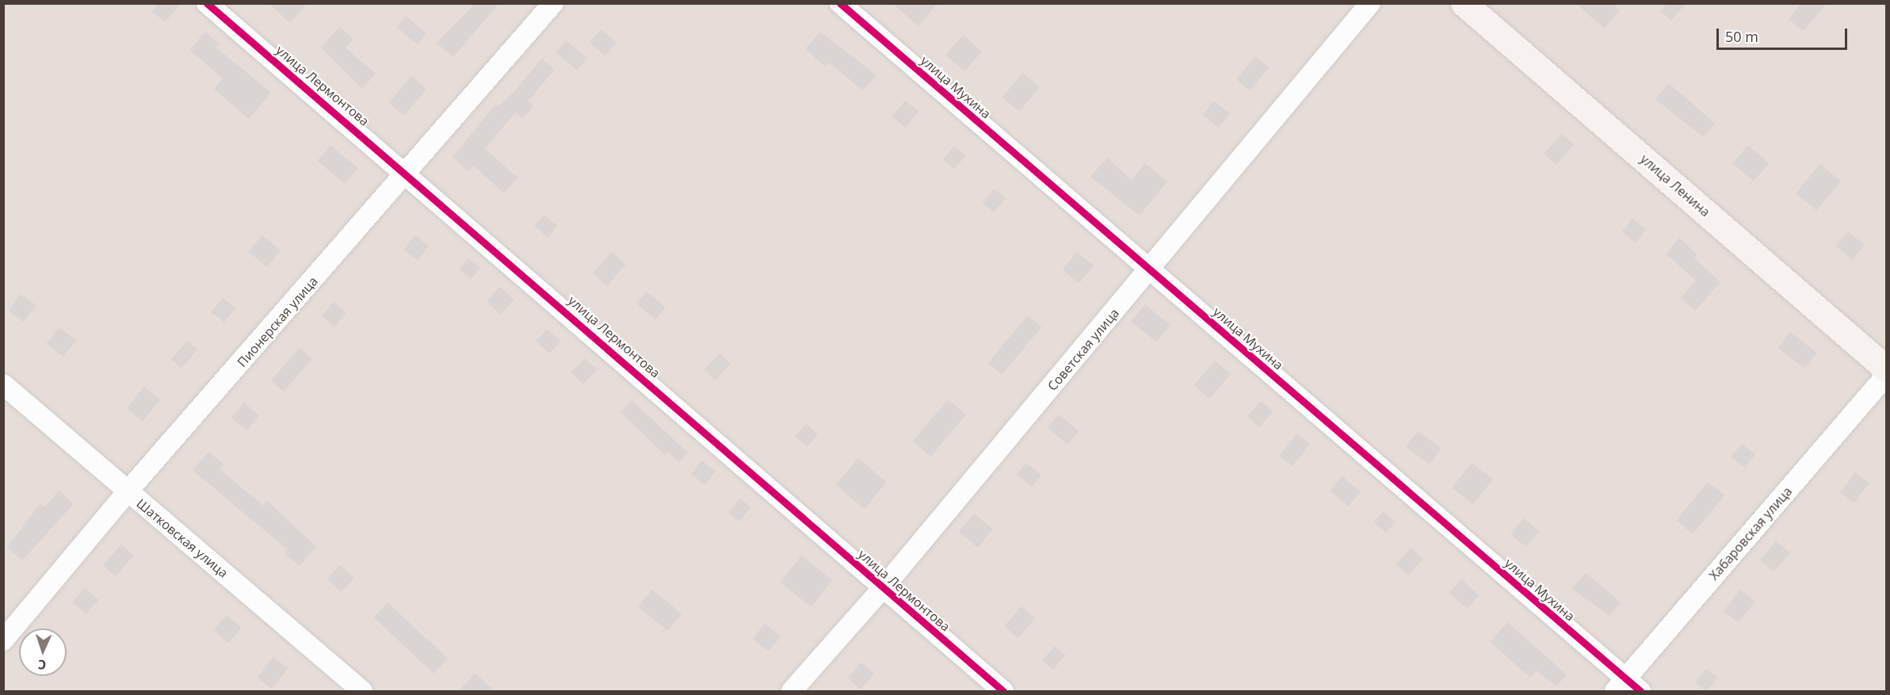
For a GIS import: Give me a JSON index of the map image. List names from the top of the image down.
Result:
{
  "streets": {
    "main road": ["улица Ленина"],
    "street": [
      "улица Лермонтова",
      "улица Мухина",
      "Пионерская улица",
      "Советская улица",
      "Хабаровская улица",
      "Шатковская улица"
    ]
  },
  "crossings": [
    ["улица Лермонтова", "Пионерская улица"],
    ["улица Лермонтова", "Советская улица"],
    ["улица Мухина", "Советская улица"],
    ["улица Мухина", "Хабаровская улица"],
    ["Пионерская улица", "Шатковская улица"]
  ],
  "scale_bar": "50 m",
  "north": "bottom"
}
